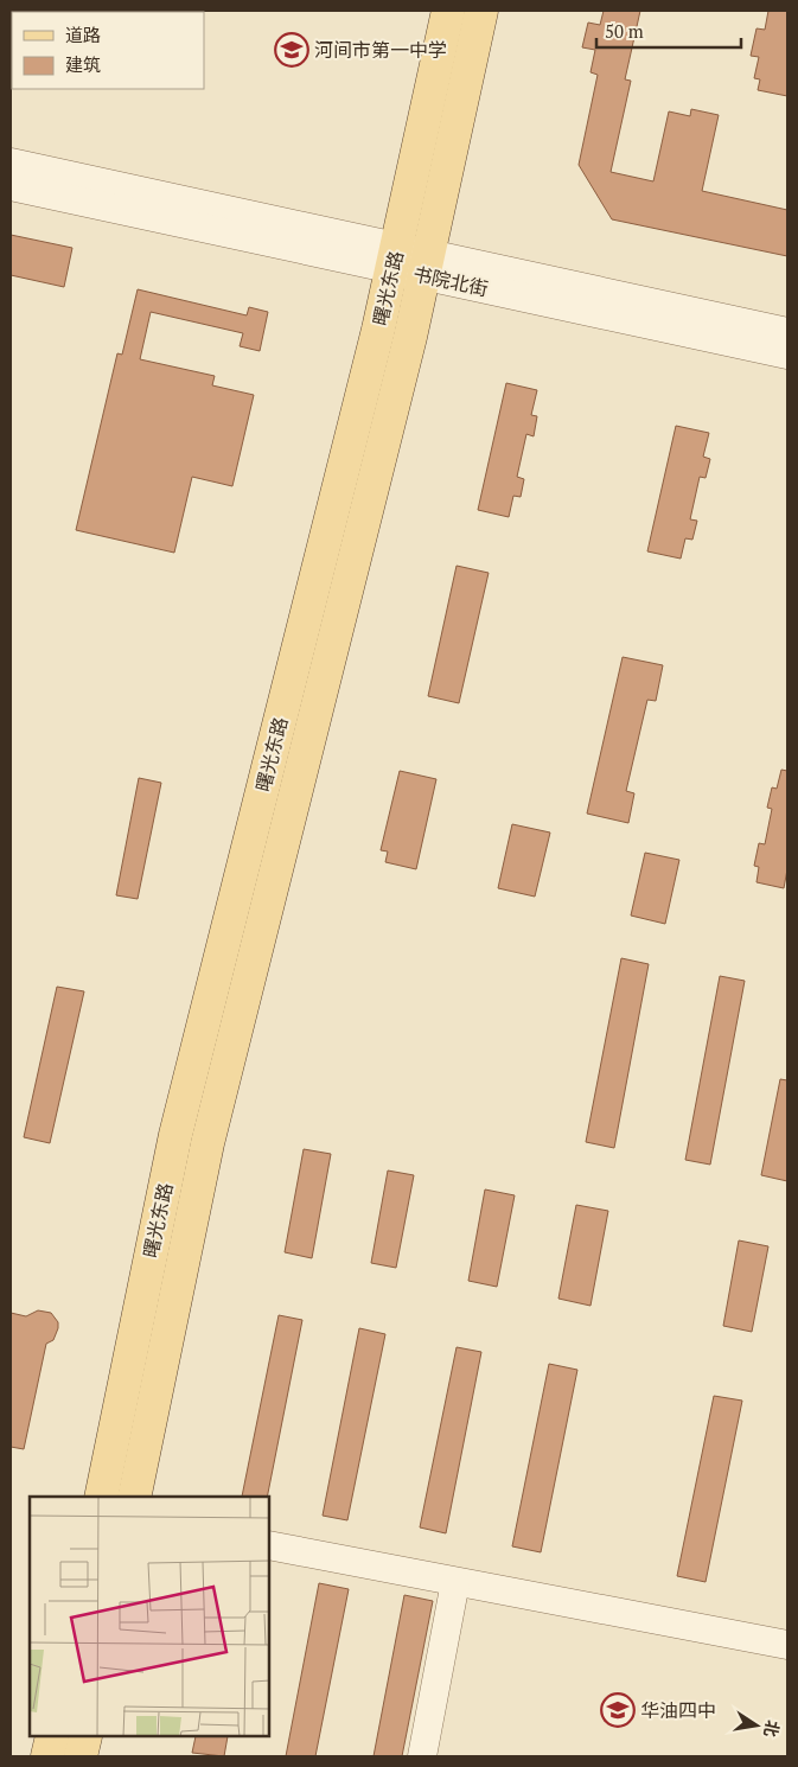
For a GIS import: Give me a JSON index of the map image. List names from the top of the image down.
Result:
{
  "streets": {
    "main road": ["曙光东路"],
    "street": ["书院北街"]
  },
  "crossings": [
    ["书院北街", "曙光东路"]
  ],
  "places": {
    "school or university": ["河间市第一中学", "华油四中"]
  },
  "legend": ["道路", "建筑"],
  "scale_bar": "50 m",
  "north": "right"
}
